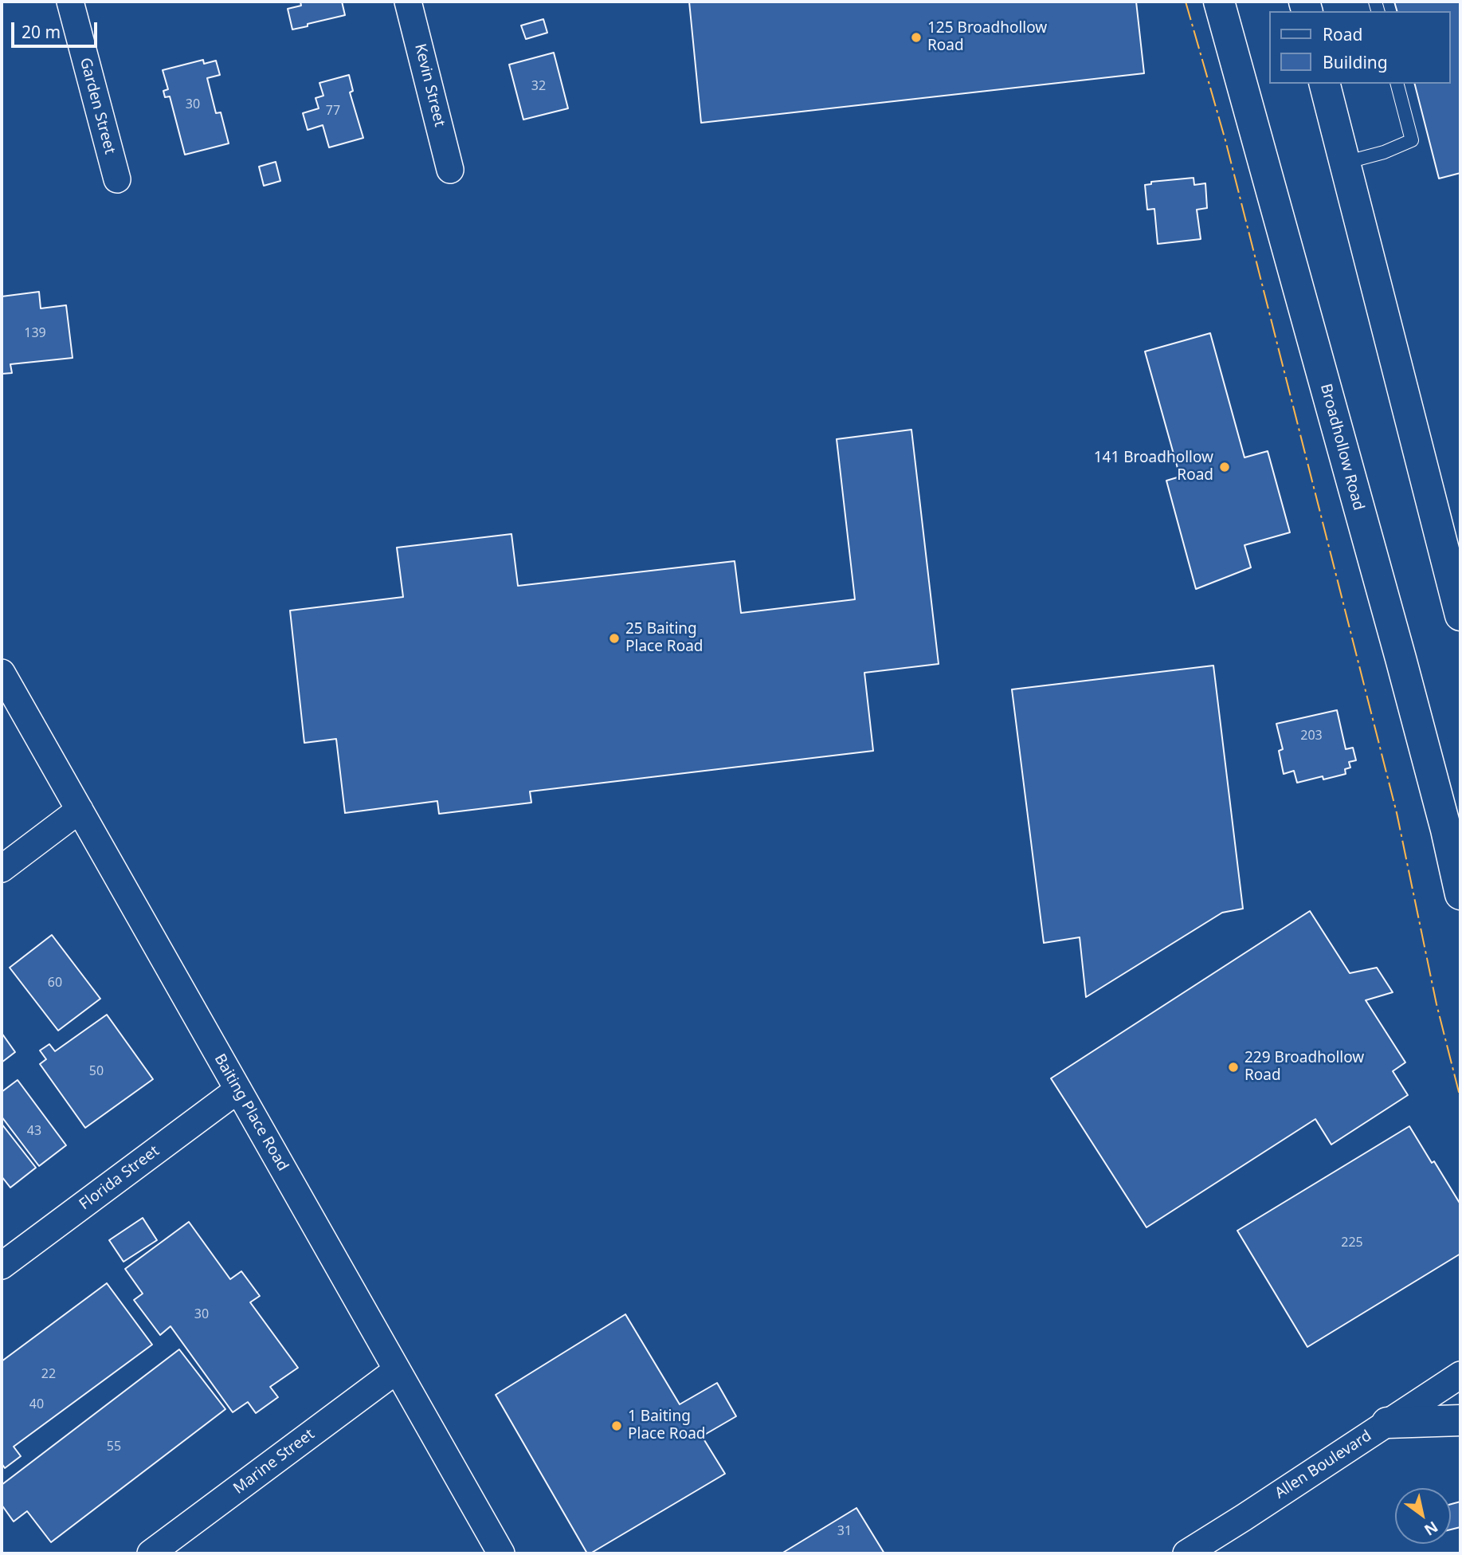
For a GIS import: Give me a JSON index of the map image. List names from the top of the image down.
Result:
{
  "streets": {
    "main road": ["Broadhollow Road"],
    "street": [
      "Kevin Street",
      "Garden Street",
      "Baiting Place Road",
      "Florida Street",
      "Marine Street",
      "Allen Boulevard"
    ]
  },
  "crossings": [
    ["Baiting Place Road", "Florida Street"],
    ["Baiting Place Road", "Marine Street"]
  ],
  "places": [
    "125 Broadhollow Road",
    "141 Broadhollow Road",
    "25 Baiting Place Road",
    "229 Broadhollow Road",
    "1 Baiting Place Road"
  ],
  "house_numbers": [
    "32",
    "30",
    "77",
    "139",
    "203",
    "60",
    "50",
    "43",
    "225",
    "30",
    "22",
    "40",
    "55",
    "31"
  ],
  "legend": ["Road", "Building"],
  "scale_bar": "20 m",
  "north": "bottom right"
}
